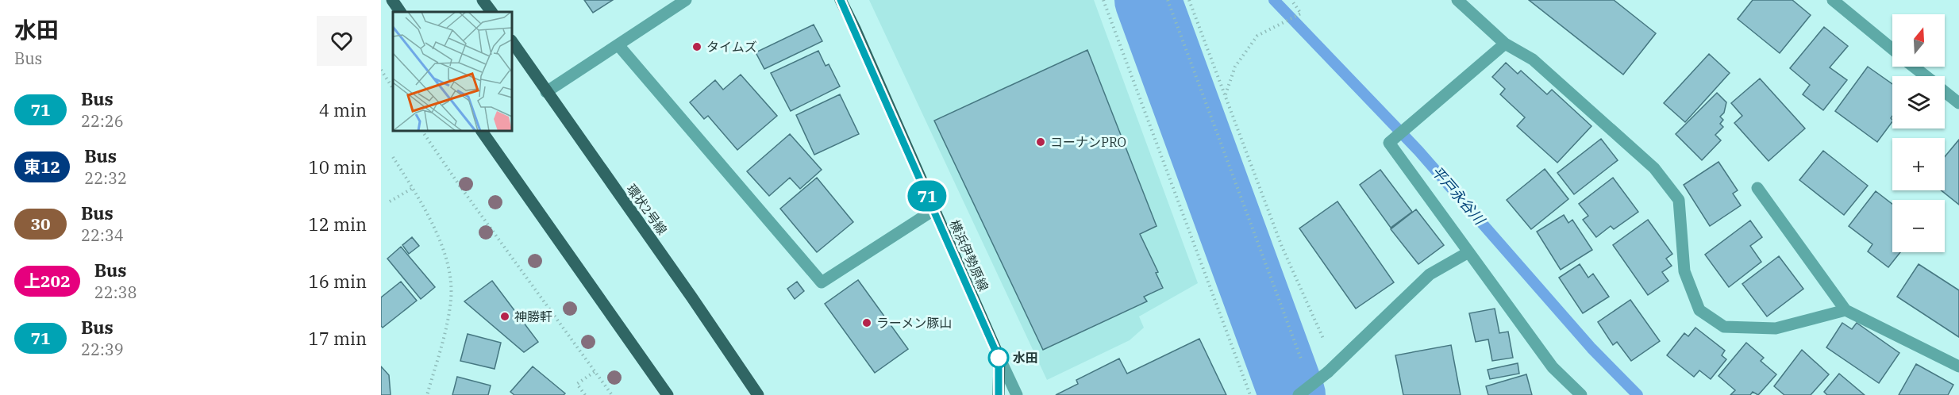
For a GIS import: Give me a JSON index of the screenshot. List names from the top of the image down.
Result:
{
  "streets": {
    "main road": ["環状2号線", "横浜伊勢原線"]
  },
  "water": ["平戸永谷川"],
  "places": [
    "タイムズ",
    "コーナンPRO",
    "神勝軒",
    "ラーメン豚山",
    "水田"
  ],
  "lines": ["bus line 71"],
  "north": "top",
  "page": {
    "heading": ["水田", "Bus"],
    "on_map": "71",
    "map_buttons": ["+", "−"],
    "list": [
      {
        "mark": "71",
        "name": "Bus",
        "note": "22:26",
        "value": "4 min"
      },
      {
        "mark": "東12",
        "name": "Bus",
        "note": "22:32",
        "value": "10 min"
      },
      {
        "mark": "30",
        "name": "Bus",
        "note": "22:34",
        "value": "12 min"
      },
      {
        "mark": "上202",
        "name": "Bus",
        "note": "22:38",
        "value": "16 min"
      },
      {
        "mark": "71",
        "name": "Bus",
        "note": "22:39",
        "value": "17 min"
      }
    ]
  }
}
